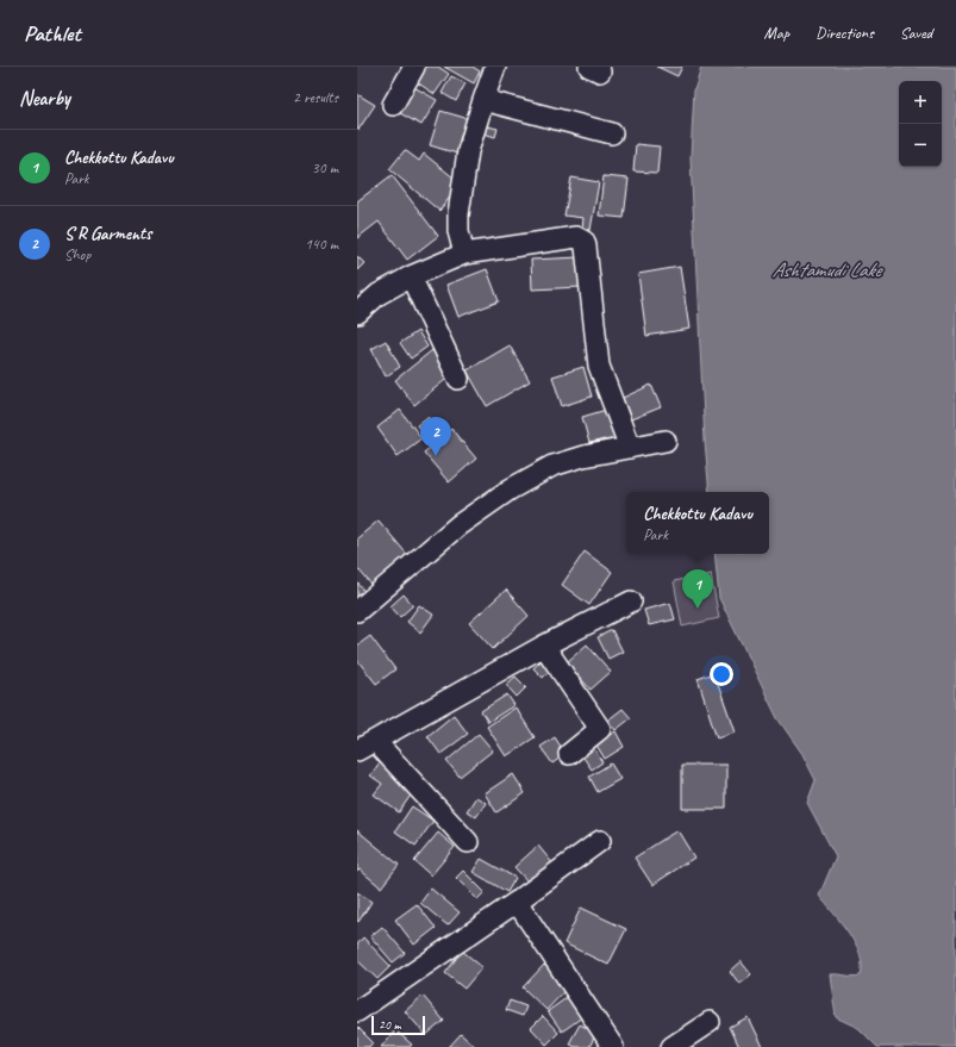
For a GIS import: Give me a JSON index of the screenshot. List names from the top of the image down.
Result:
{
  "water": ["Ashtamudi Lake"],
  "scale_bar": "20 m",
  "page": {
    "header": "Pathlet",
    "nav": ["Map", "Directions", "Saved"],
    "heading": ["Nearby", "2 results"],
    "map_buttons": ["+", "−"],
    "list": [
      {
        "mark": "1",
        "name": "Chekkottu Kadavu",
        "note": "Park",
        "value": "30 m"
      },
      {
        "mark": "2",
        "name": "S R Garments",
        "note": "Shop",
        "value": "140 m"
      }
    ],
    "pins": ["2", "1"],
    "popup": ["Chekkottu Kadavu", "Park"],
    "scale": "20 m"
  }
}
